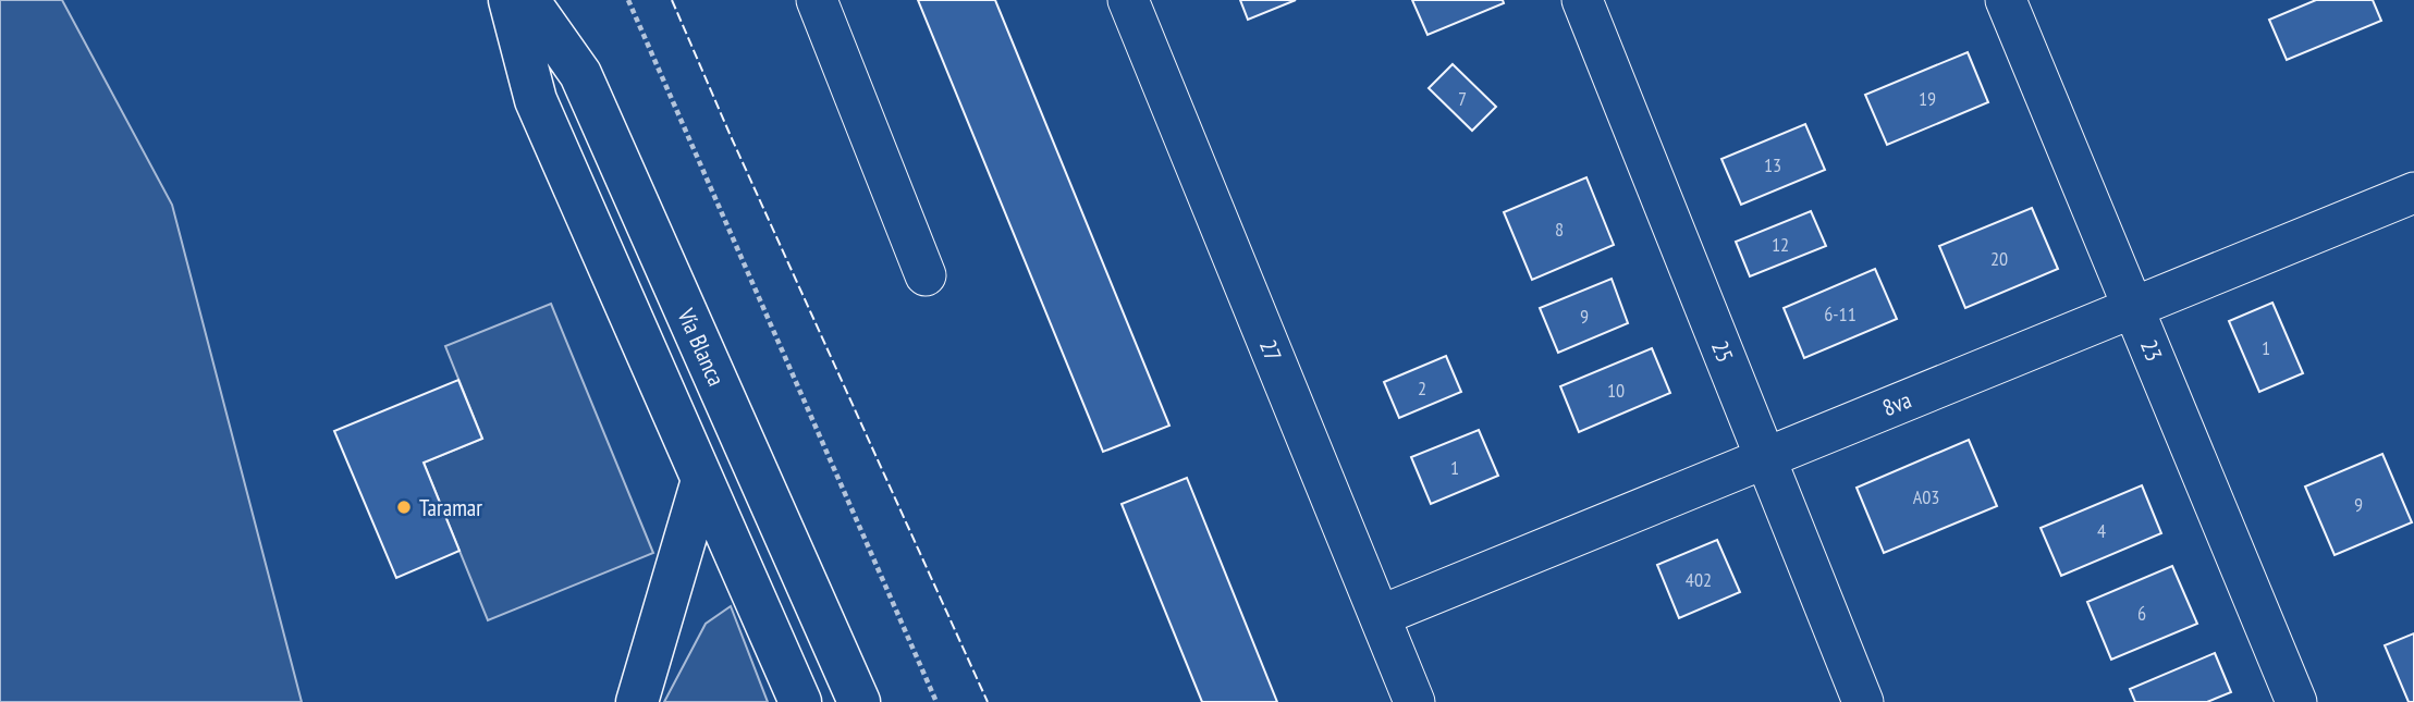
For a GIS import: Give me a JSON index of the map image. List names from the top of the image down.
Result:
{
  "streets": {
    "highway": ["Vía Blanca"],
    "street": [
      "27",
      "23",
      "25",
      "8va"
    ]
  },
  "crossings": [
    ["27", "8va"],
    ["23", "8va"],
    ["25", "8va"]
  ],
  "places": ["Taramar"],
  "house_numbers": [
    "7",
    "19",
    "13",
    "8",
    "12",
    "20",
    "6-11",
    "9",
    "1",
    "2",
    "10",
    "1",
    "A03",
    "9",
    "4",
    "402",
    "6"
  ]
}
